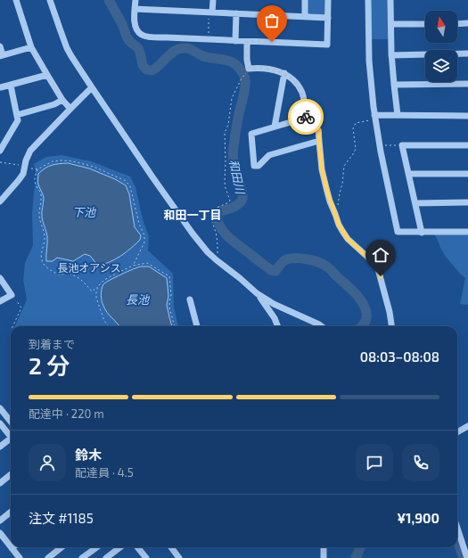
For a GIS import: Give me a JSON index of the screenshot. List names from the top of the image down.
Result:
{
  "districts": ["和田一丁目"],
  "water": ["和田川", "下池", "長池"],
  "parks": ["長池オアシス"],
  "north": "top",
  "page": {
    "heading": ["2 分", "到着まで", "08:03–08:08"],
    "panel": [
      "鈴木",
      "配達員 · 4.5",
      "注文 #1185",
      "¥1,900"
    ],
    "bar": "配達中 · 220 m"
  }
}
